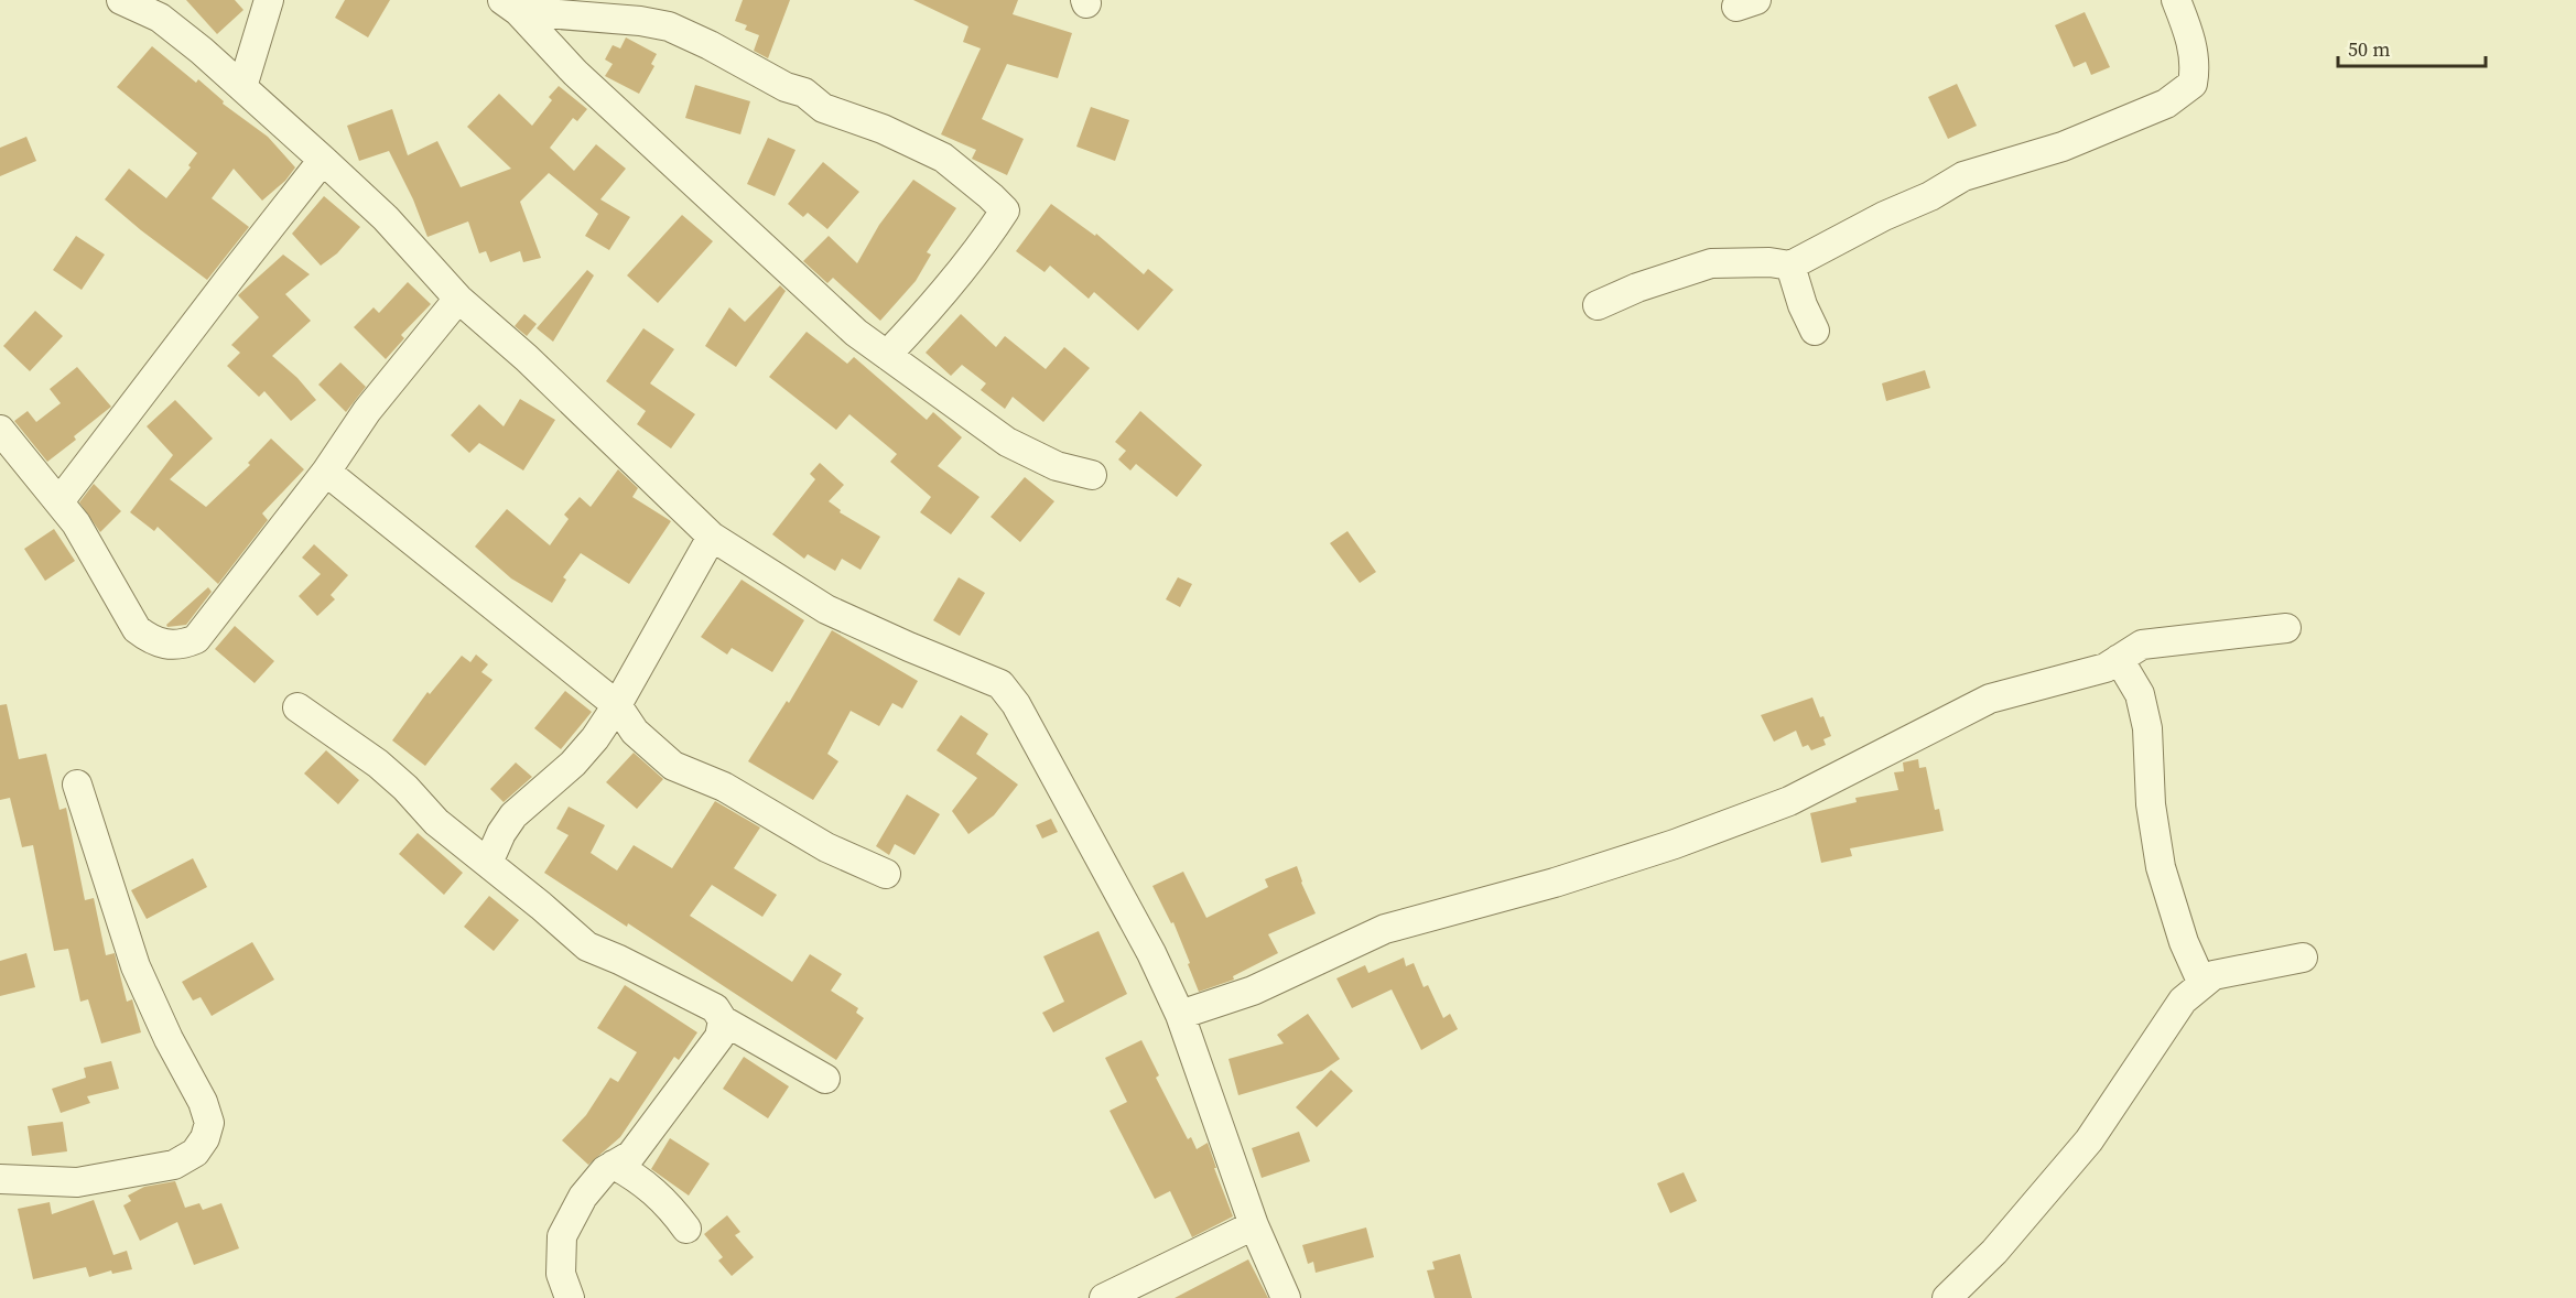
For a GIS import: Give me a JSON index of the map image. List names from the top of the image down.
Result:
{
  "scale_bar": "50 m"
}
